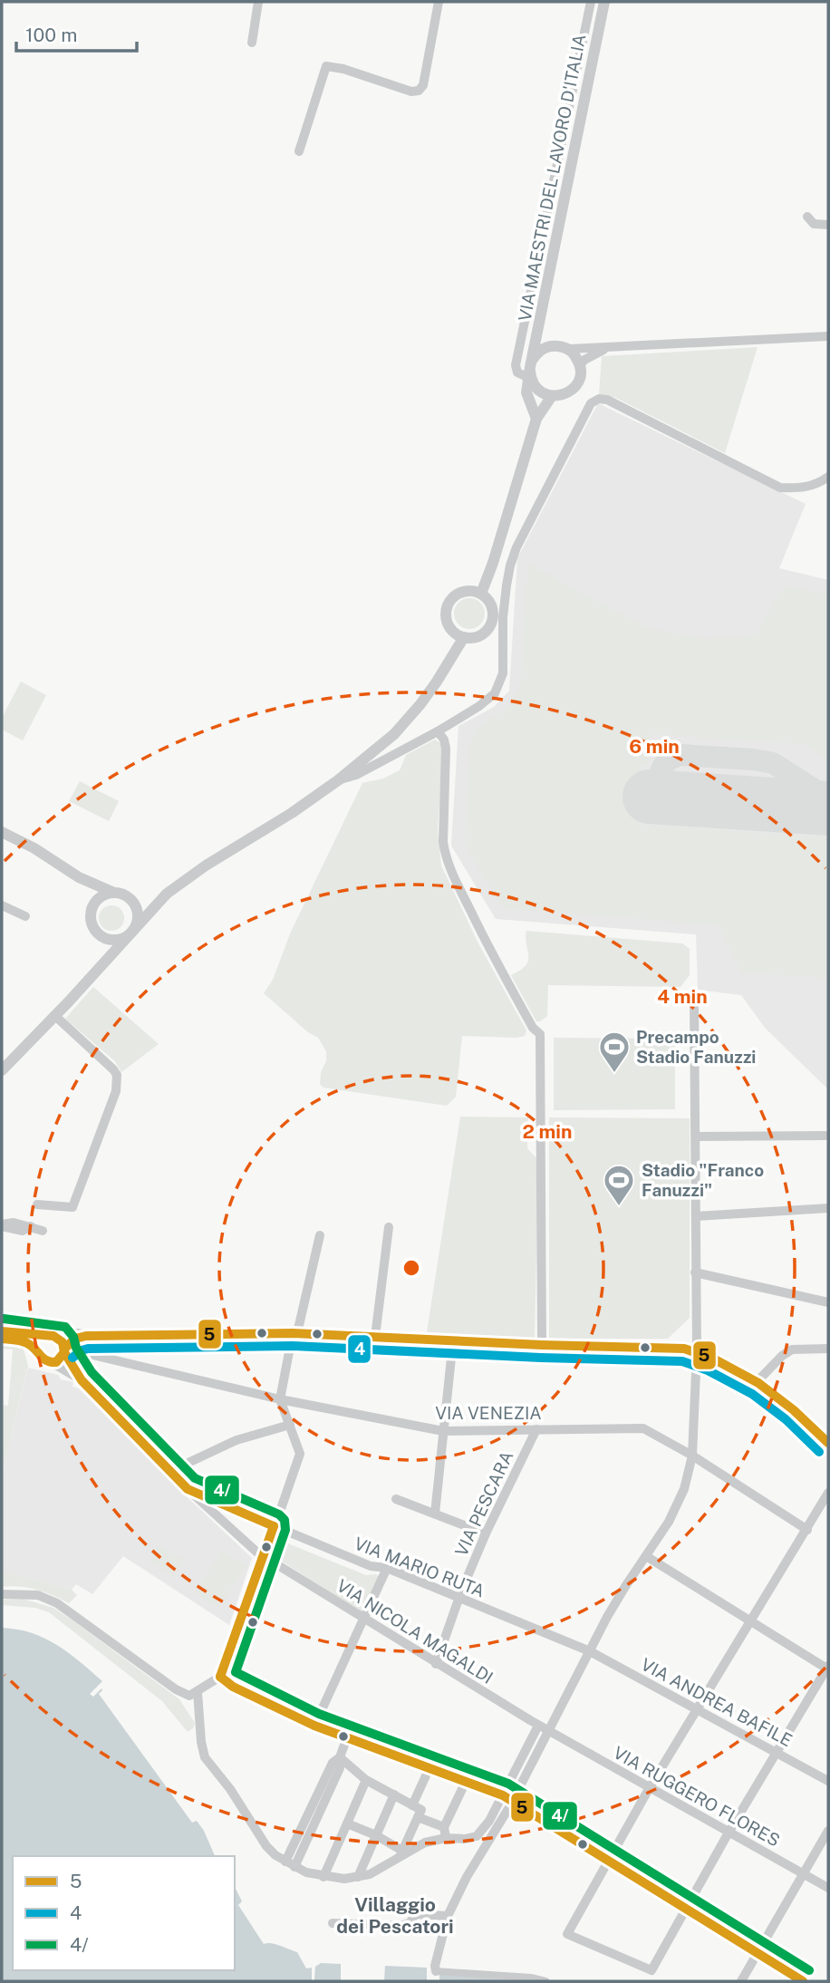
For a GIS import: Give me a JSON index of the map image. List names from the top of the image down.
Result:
{
  "streets": {
    "street": [
      "VIA MAESTRI DEL LAVORO D'ITALIA",
      "VIA VENEZIA",
      "VIA PESCARA",
      "VIA MARIO RUTA",
      "VIA NICOLA MAGALDI",
      "VIA ANDREA BAFILE",
      "VIA RUGGERO FLORES"
    ]
  },
  "crossings": [
    ["VIA VENEZIA", "VIA PESCARA"],
    ["VIA PESCARA", "VIA MARIO RUTA"],
    ["VIA PESCARA", "VIA NICOLA MAGALDI"],
    ["VIA MARIO RUTA", "VIA NICOLA MAGALDI"],
    ["VIA MARIO RUTA", "VIA ANDREA BAFILE"],
    ["VIA NICOLA MAGALDI", "VIA RUGGERO FLORES"]
  ],
  "districts": ["Villaggio dei Pescatori"],
  "places": {
    "sports": ["Precampo Stadio Fanuzzi", "Stadio \"Franco Fanuzzi\""]
  },
  "lines": ["transit line 4/", "transit line 5", "transit line 4"],
  "legend": ["5", "4", "4/"],
  "scale_bar": "100 m",
  "rings": ["6 min", "4 min", "2 min"]
}
